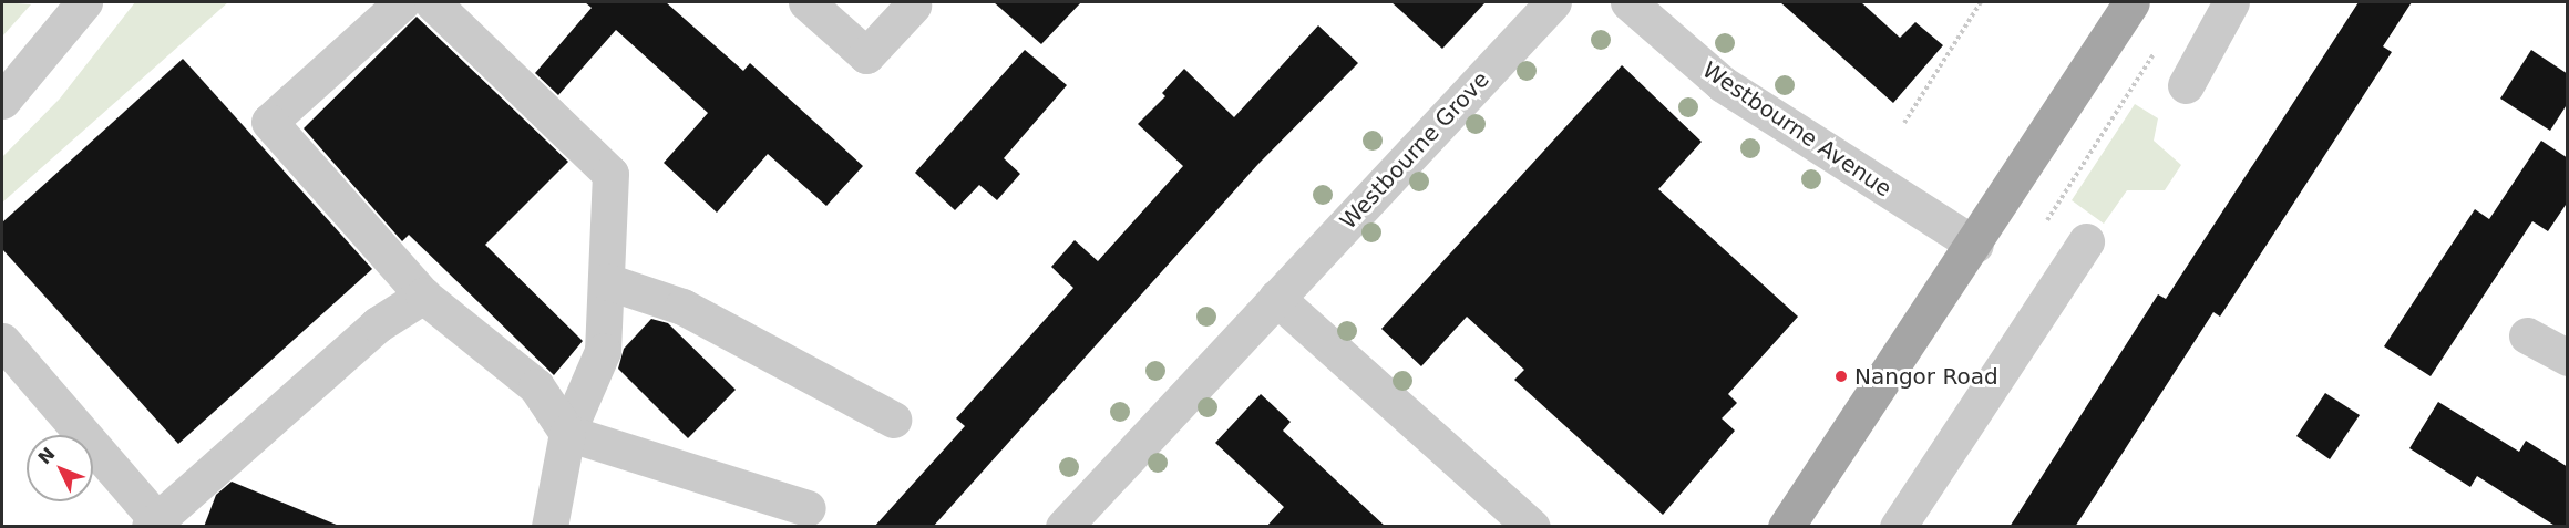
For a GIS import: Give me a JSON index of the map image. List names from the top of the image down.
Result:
{
  "streets": {
    "street": ["Westbourne Avenue", "Westbourne Grove"]
  },
  "places": ["Nangor Road"],
  "north": "top left"
}
